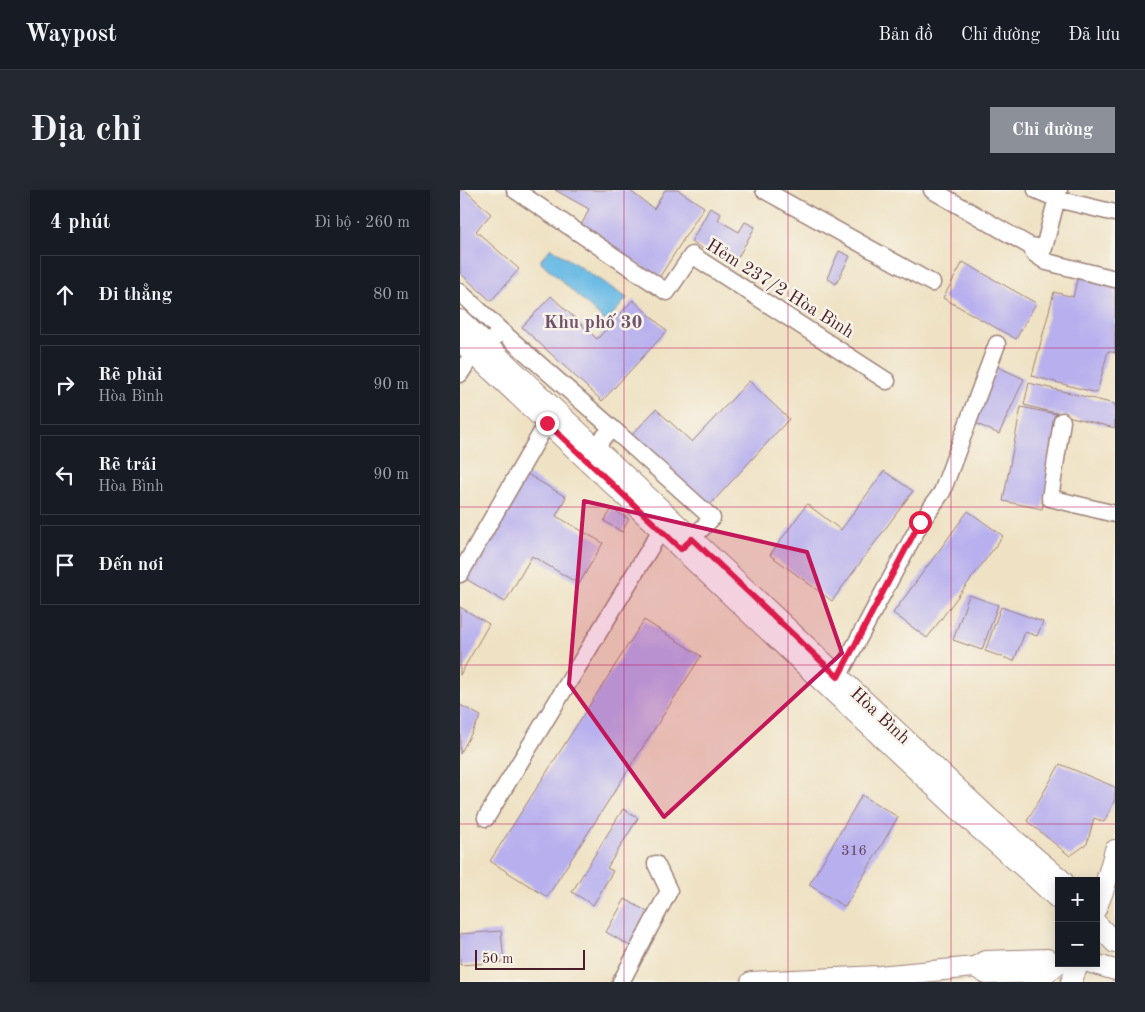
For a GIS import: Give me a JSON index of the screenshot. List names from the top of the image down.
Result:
{
  "streets": {
    "main road": ["Hòa Bình"],
    "street": ["Hẻm 237/2 Hòa Bình"]
  },
  "districts": ["Khu phố 30"],
  "house_numbers": ["316"],
  "scale_bar": "50 m",
  "page": {
    "header": "Waypost",
    "nav": ["Bản đồ", "Chỉ đường", "Đã lưu"],
    "buttons": "Chỉ đường",
    "title": "Địa chỉ",
    "heading": ["4 phút", "Đi bộ · 260 m"],
    "list": [
      ["Đi thẳng", "80 m"],
      ["Rẽ phải", "Hòa Bình", "90 m"],
      ["Rẽ trái", "Hòa Bình", "90 m"],
      "Đến nơi"
    ],
    "map_buttons": ["+", "−"],
    "scale": "50 m"
  }
}
